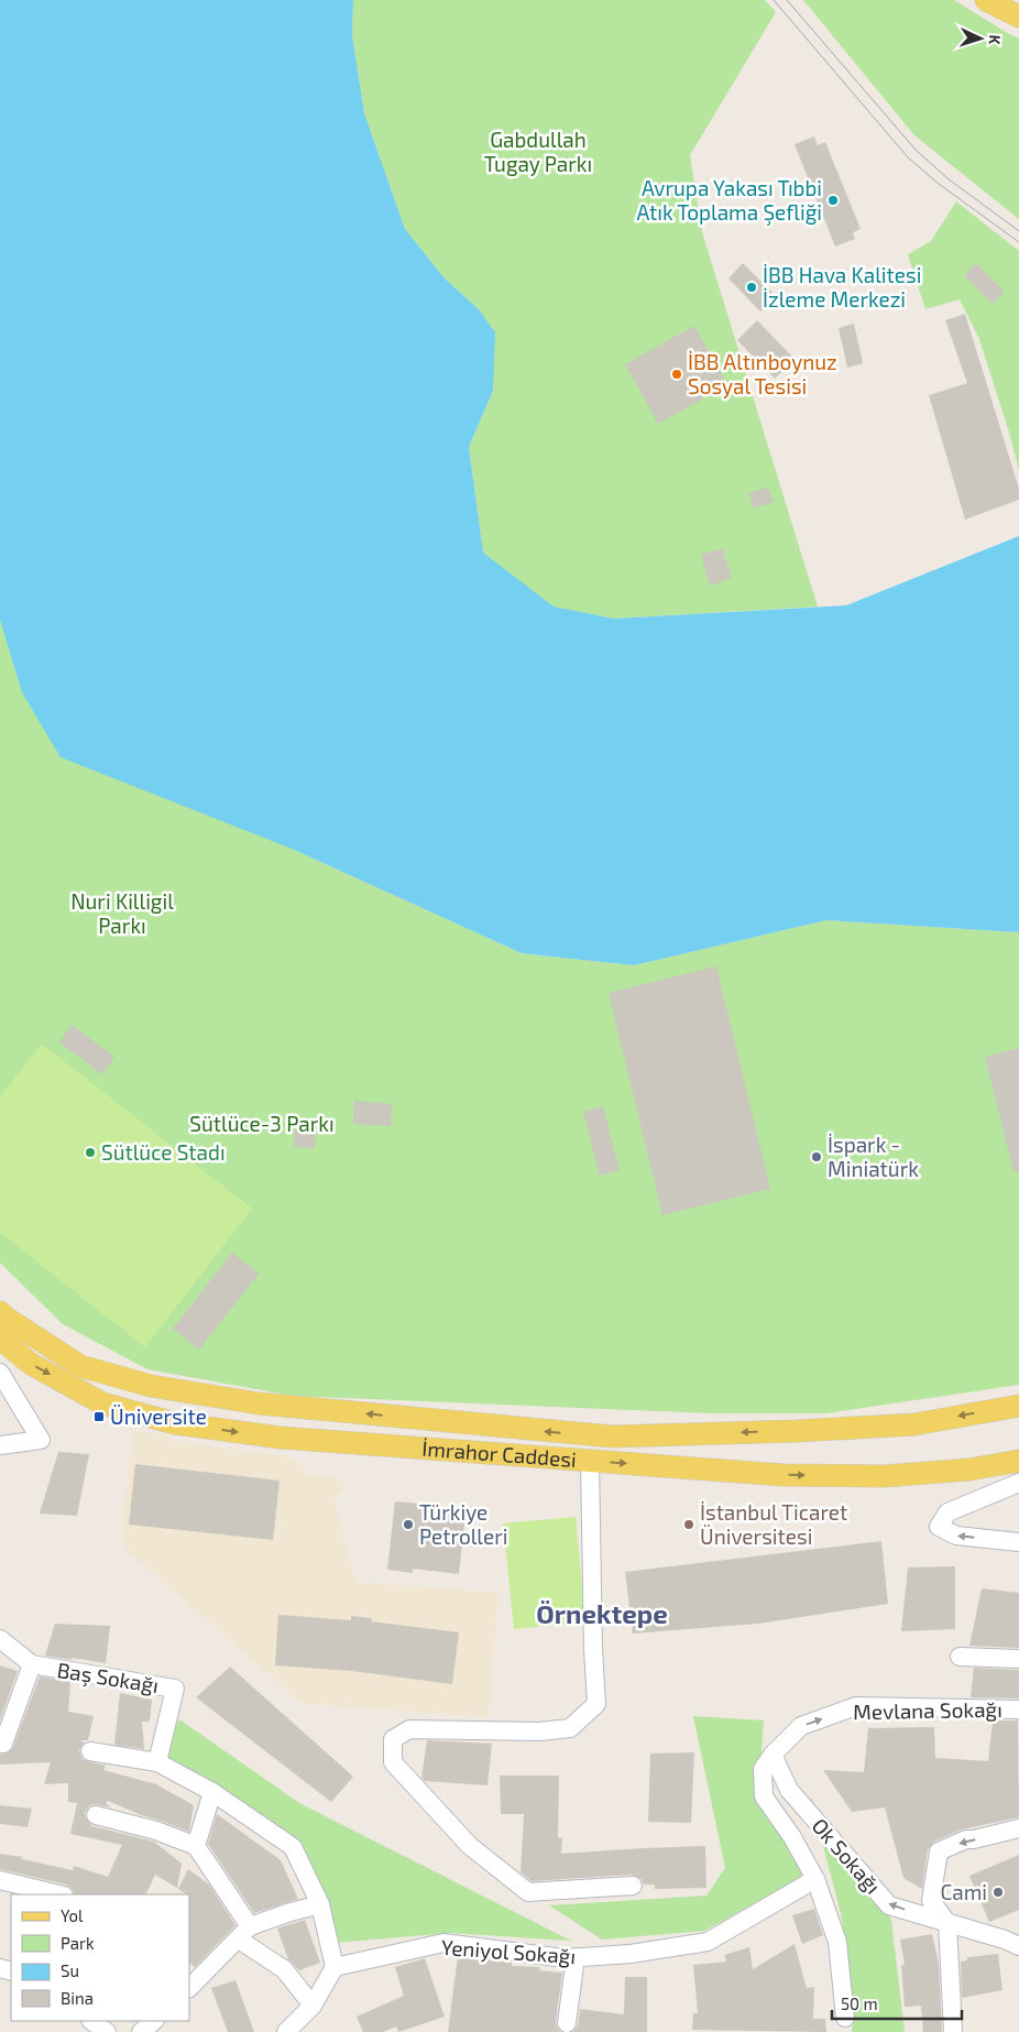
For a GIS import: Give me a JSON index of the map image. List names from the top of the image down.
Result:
{
  "streets": {
    "main road": ["İmrahor Caddesi"],
    "street": [
      "Baş Sokağı",
      "Mevlana Sokağı",
      "Ok Sokağı",
      "Yeniyol Sokağı"
    ]
  },
  "crossings": [
    ["Mevlana Sokağı", "Ok Sokağı"],
    ["Mevlana Sokağı", "Yeniyol Sokağı"]
  ],
  "one_way": ["Mevlana Sokağı", "Ok Sokağı"],
  "districts": ["Örnektepe"],
  "parks": ["Gabdullah Tugay Parkı", "Nuri Killigil Parkı", "Sütlüce-3 Parkı"],
  "places": {
    "other": [
      "Avrupa Yakası Tıbbi Atık Toplama Şefliği",
      "İBB Hava Kalitesi İzleme Merkezi",
      "İBB Altınboynuz Sosyal Tesisi",
      "Sütlüce Stadı",
      "İspark - Miniatürk",
      "Türkiye Petrolleri",
      "İstanbul Ticaret Üniversitesi",
      "Cami"
    ],
    "transit": ["Üniversite"]
  },
  "legend": [
    "Yol",
    "Park",
    "Su",
    "Bina"
  ],
  "scale_bar": "50 m",
  "north": "right"
}
